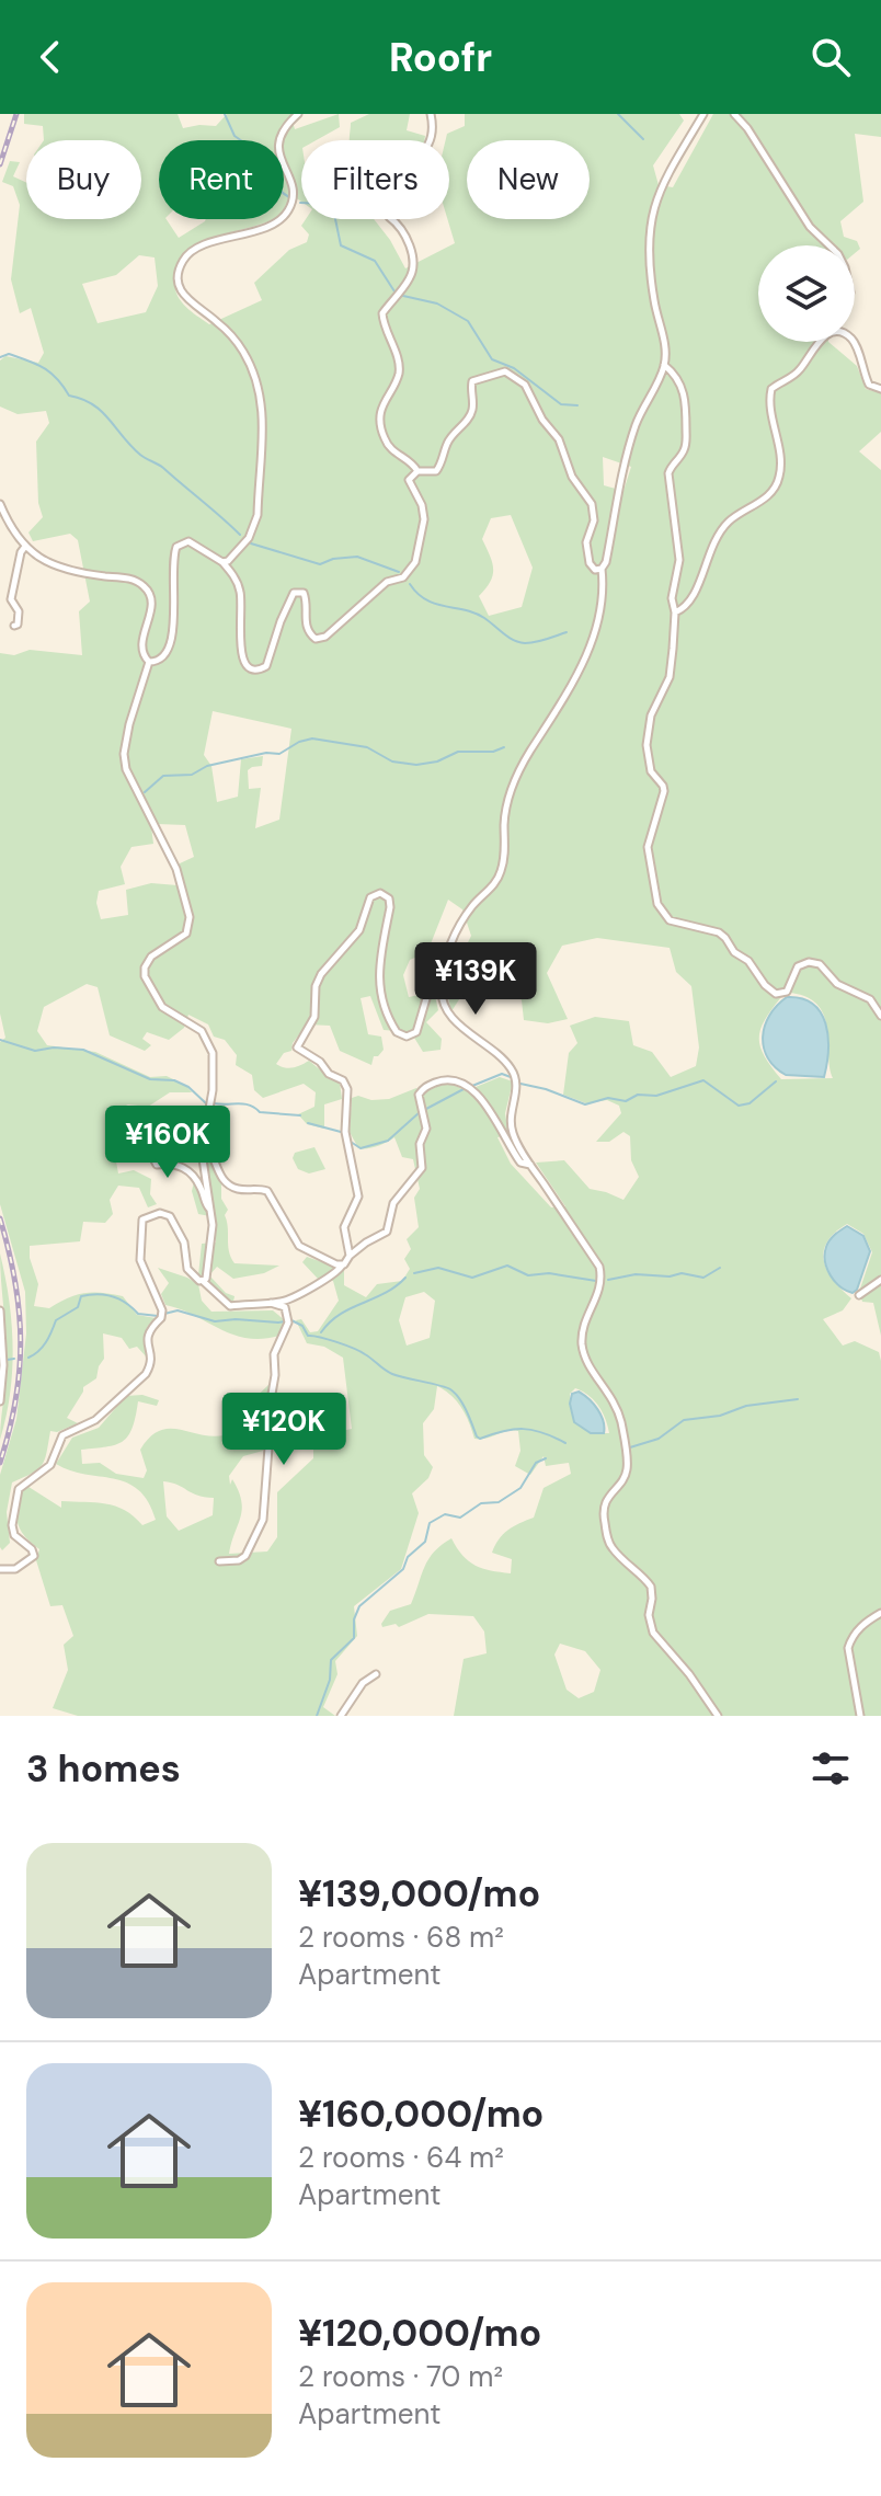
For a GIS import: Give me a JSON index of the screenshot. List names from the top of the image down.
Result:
{
  "page": {
    "header": "Roofr",
    "chip": [
      "Buy",
      "Rent",
      "Filters",
      "New"
    ],
    "price": ["¥139K", "¥160K", "¥120K"],
    "heading": "3 homes",
    "list": [
      {
        "name": "¥139,000/mo",
        "note": "2 rooms · 68 m² · Apartment"
      },
      {
        "name": "¥160,000/mo",
        "note": "2 rooms · 64 m² · Apartment"
      },
      {
        "name": "¥120,000/mo",
        "note": "2 rooms · 70 m² · Apartment"
      }
    ]
  }
}
